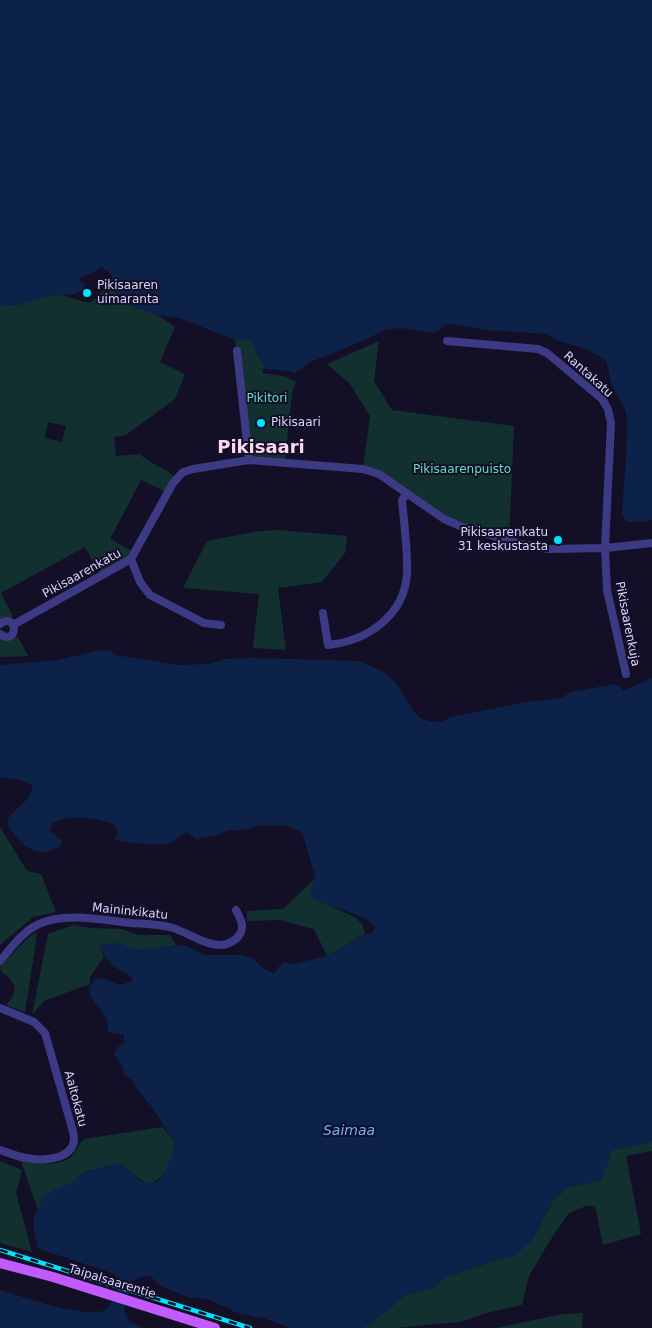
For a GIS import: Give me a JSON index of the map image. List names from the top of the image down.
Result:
{
  "streets": {
    "main road": ["Taipalsaarentie"],
    "street": [
      "Rantakatu",
      "Pikisaarenkatu",
      "Pikisaarenkuja",
      "Maininkikatu",
      "Aaltokatu"
    ]
  },
  "crossings": [
    ["Rantakatu", "Pikisaarenkatu"],
    ["Rantakatu", "Pikisaarenkuja"],
    ["Pikisaarenkatu", "Pikisaarenkuja"]
  ],
  "districts": ["Pikisaari"],
  "water": ["Saimaa"],
  "parks": ["Pikitori", "Pikisaarenpuisto"],
  "places": ["Pikisaaren uimaranta", "Pikisaari", "Pikisaarenkatu 31 keskustasta"]
}
